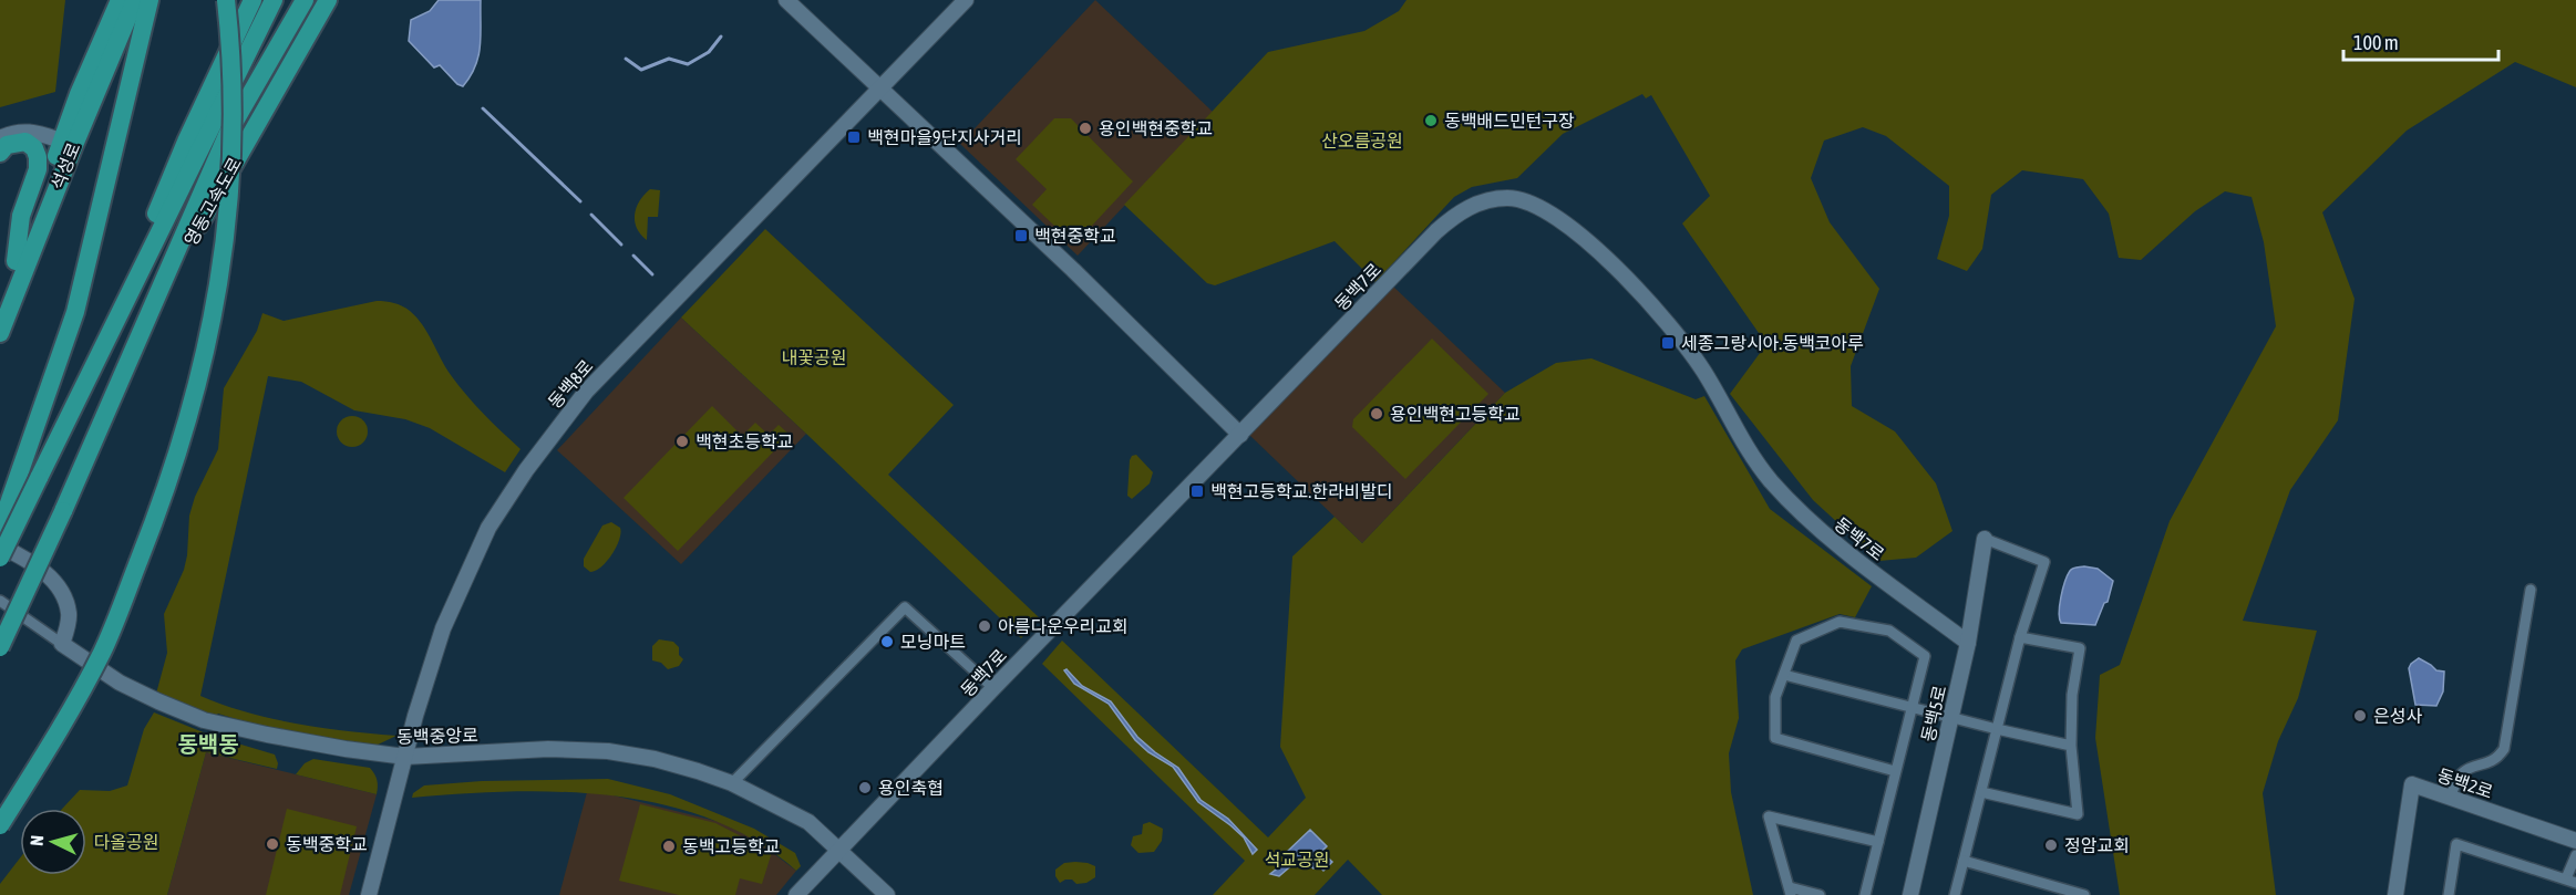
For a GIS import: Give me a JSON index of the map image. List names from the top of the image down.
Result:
{
  "streets": {
    "highway": ["석성로", "영동고속도로"],
    "street": [
      "동백7로",
      "동백8로",
      "동백5로",
      "동백중앙로",
      "동백2로"
    ]
  },
  "crossings": [
    ["동백7로", "동백5로"],
    ["동백7로", "동백중앙로"],
    ["동백8로", "동백중앙로"]
  ],
  "districts": ["동백동"],
  "parks": [
    "산오름공원",
    "내꽃공원",
    "다올공원",
    "석교공원"
  ],
  "places": {
    "other": [
      "동백배드민턴구장",
      "용인백현중학교",
      "용인백현고등학교",
      "백현초등학교",
      "아름다운우리교회",
      "모닝마트",
      "은성사",
      "용인축협",
      "동백중학교",
      "정암교회",
      "동백고등학교"
    ],
    "transit": [
      "백현마을9단지사거리",
      "백현중학교",
      "세종그랑시아.동백코아루",
      "백현고등학교.한라비발디"
    ]
  },
  "scale_bar": "100 m",
  "north": "left"
}
